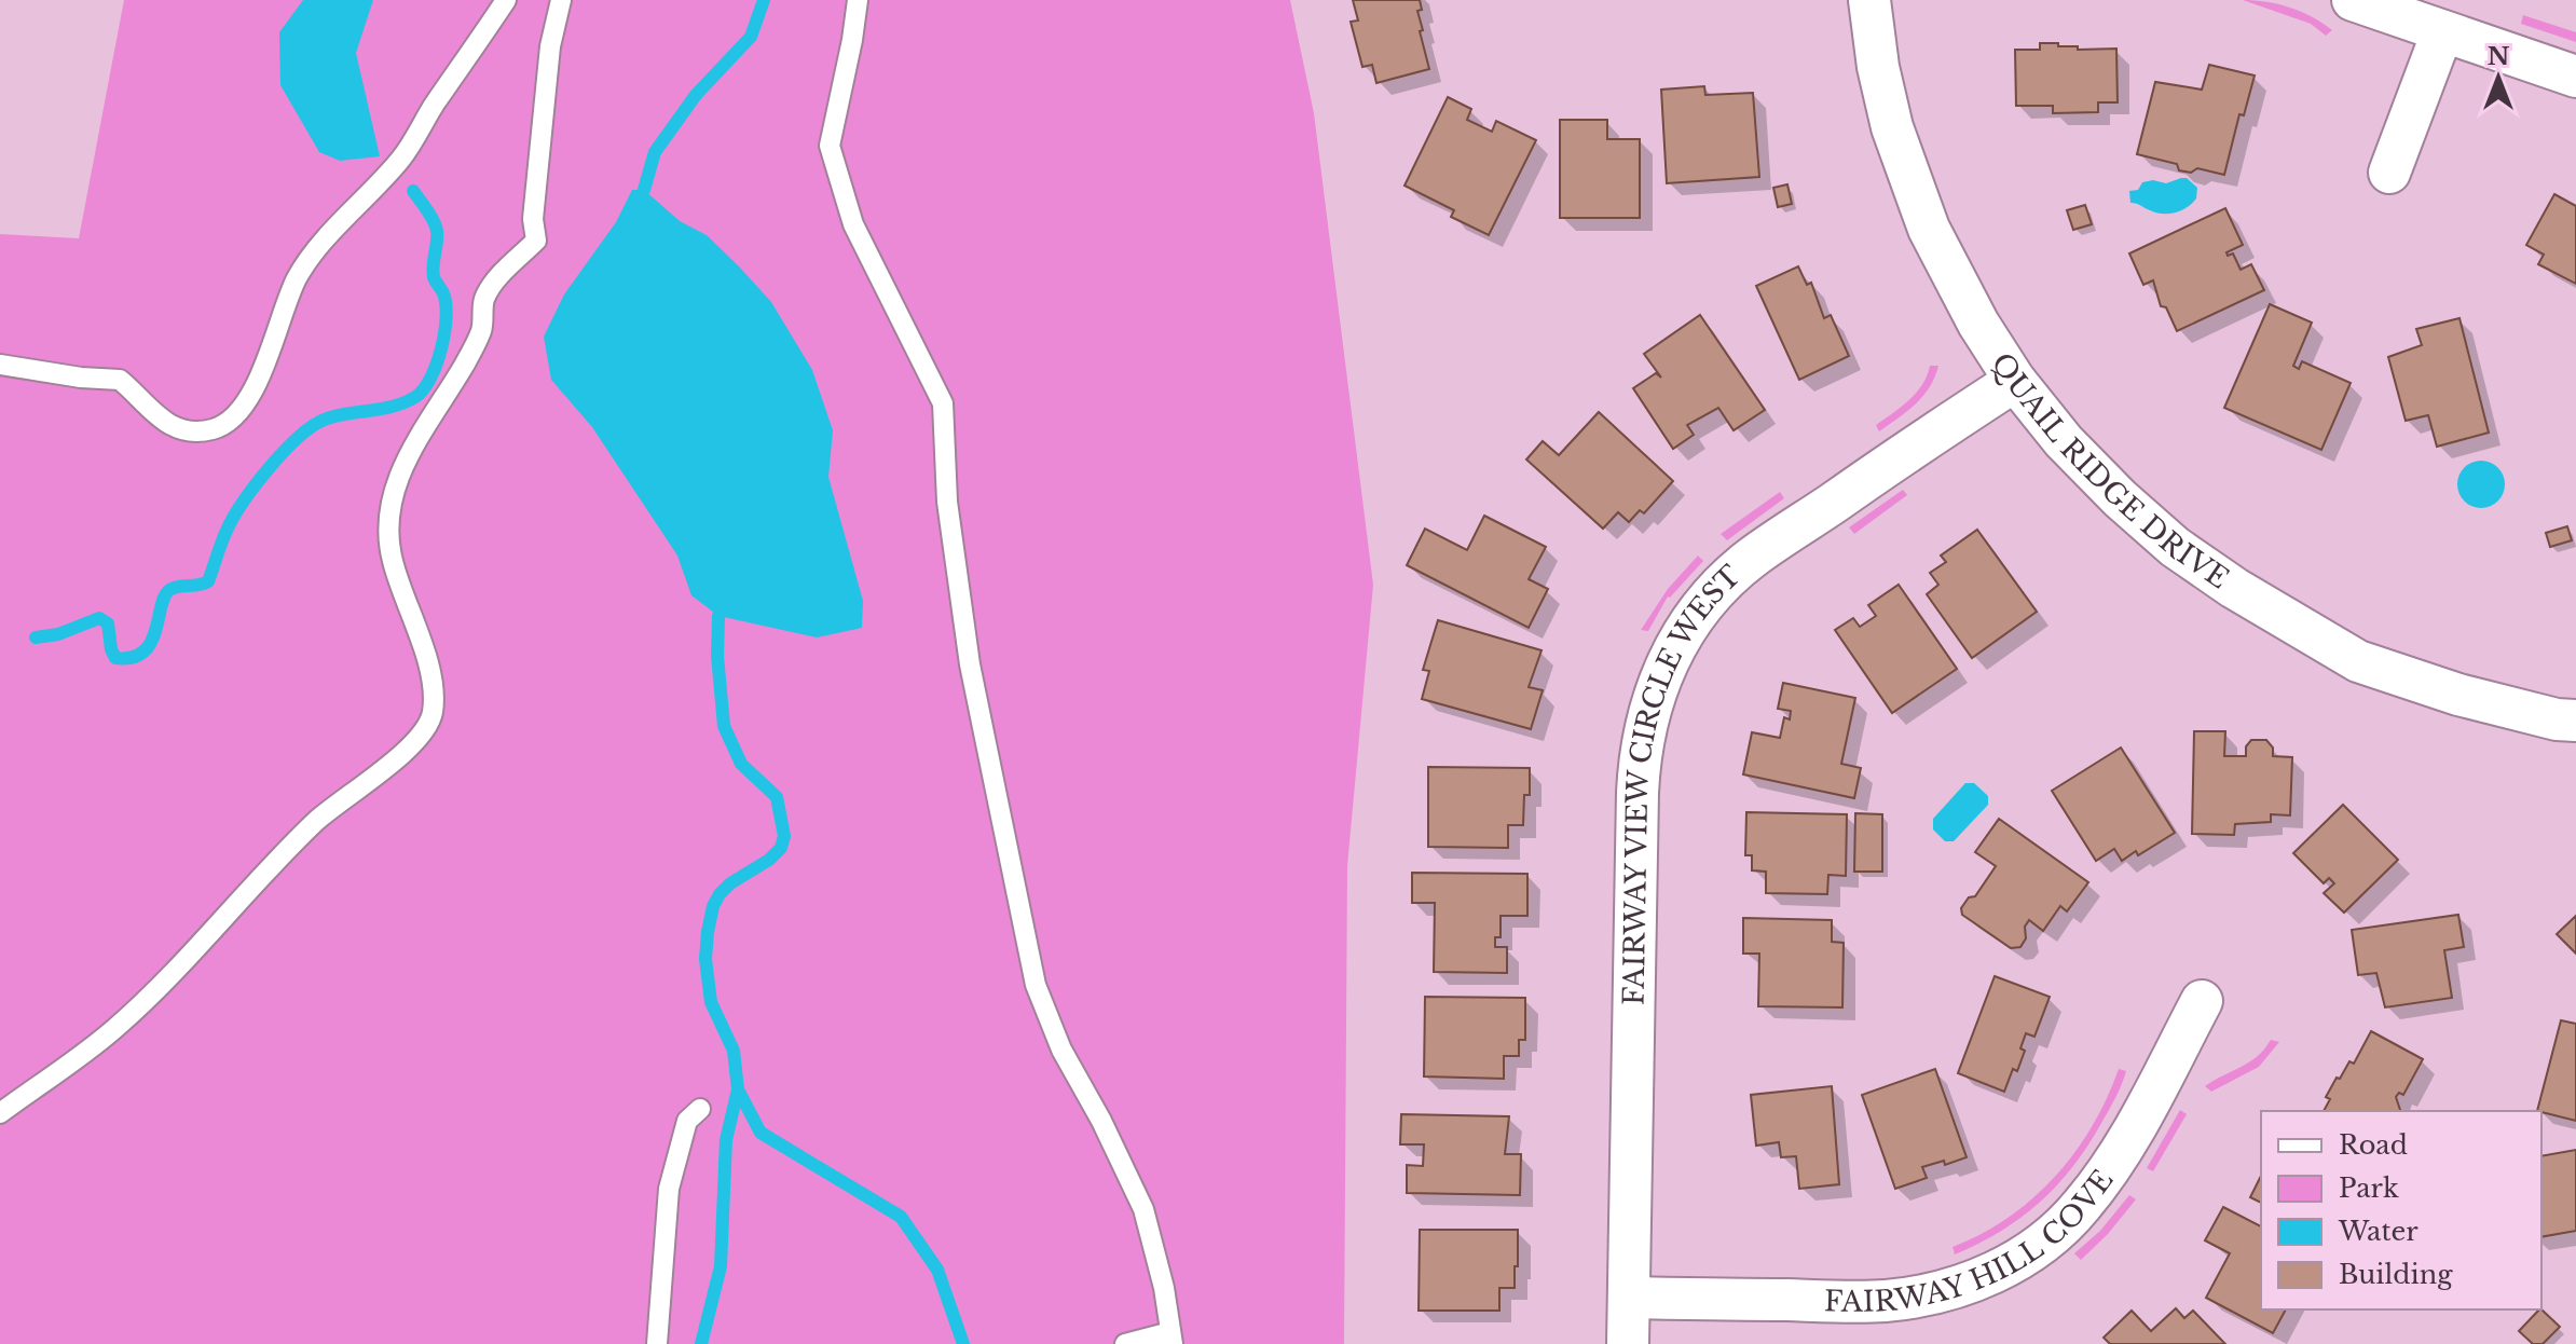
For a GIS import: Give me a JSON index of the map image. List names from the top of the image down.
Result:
{
  "streets": {
    "street": ["QUAIL RIDGE DRIVE", "FAIRWAY VIEW CIRCLE WEST", "FAIRWAY HILL COVE"]
  },
  "crossings": [
    ["QUAIL RIDGE DRIVE", "FAIRWAY VIEW CIRCLE WEST"],
    ["FAIRWAY VIEW CIRCLE WEST", "FAIRWAY HILL COVE"]
  ],
  "legend": [
    "Road",
    "Park",
    "Water",
    "Building"
  ],
  "north": "top"
}
